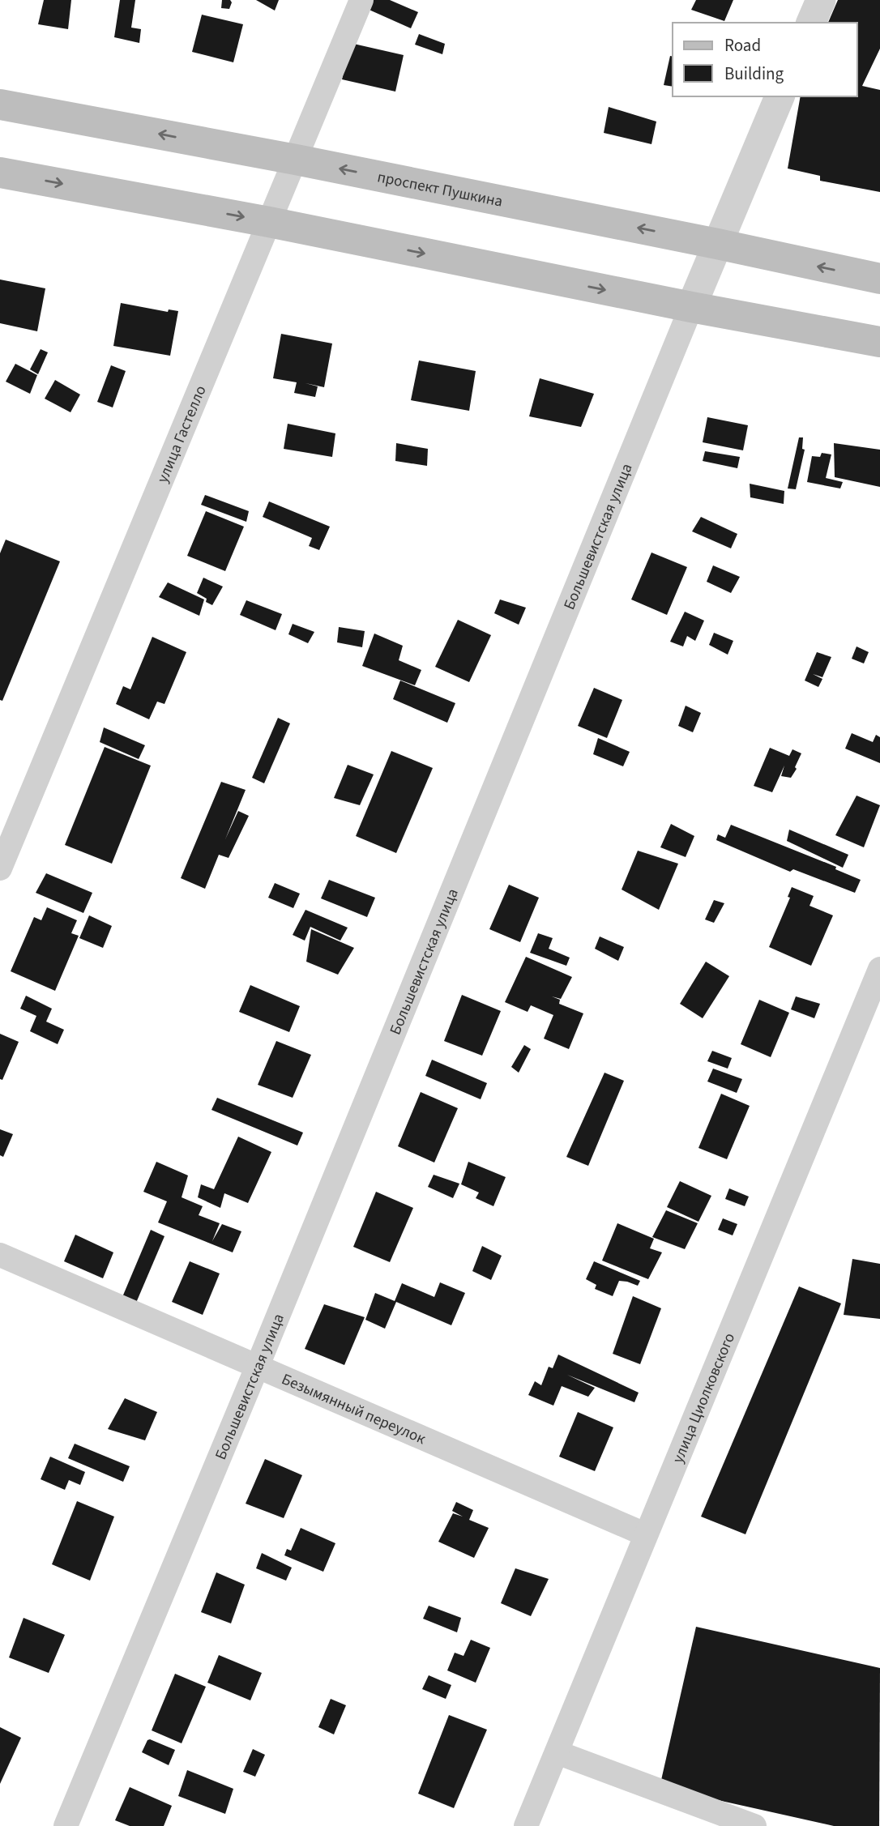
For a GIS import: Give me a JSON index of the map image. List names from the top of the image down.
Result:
{
  "streets": {
    "main road": ["проспект Пушкина"],
    "street": [
      "улица Гастелло",
      "Большевистская улица",
      "улица Циолковского",
      "Безымянный переулок"
    ]
  },
  "crossings": [
    ["проспект Пушкина", "улица Гастелло"],
    ["проспект Пушкина", "Большевистская улица"],
    ["Большевистская улица", "Безымянный переулок"],
    ["улица Циолковского", "Безымянный переулок"]
  ],
  "legend": ["Road", "Building"]
}
